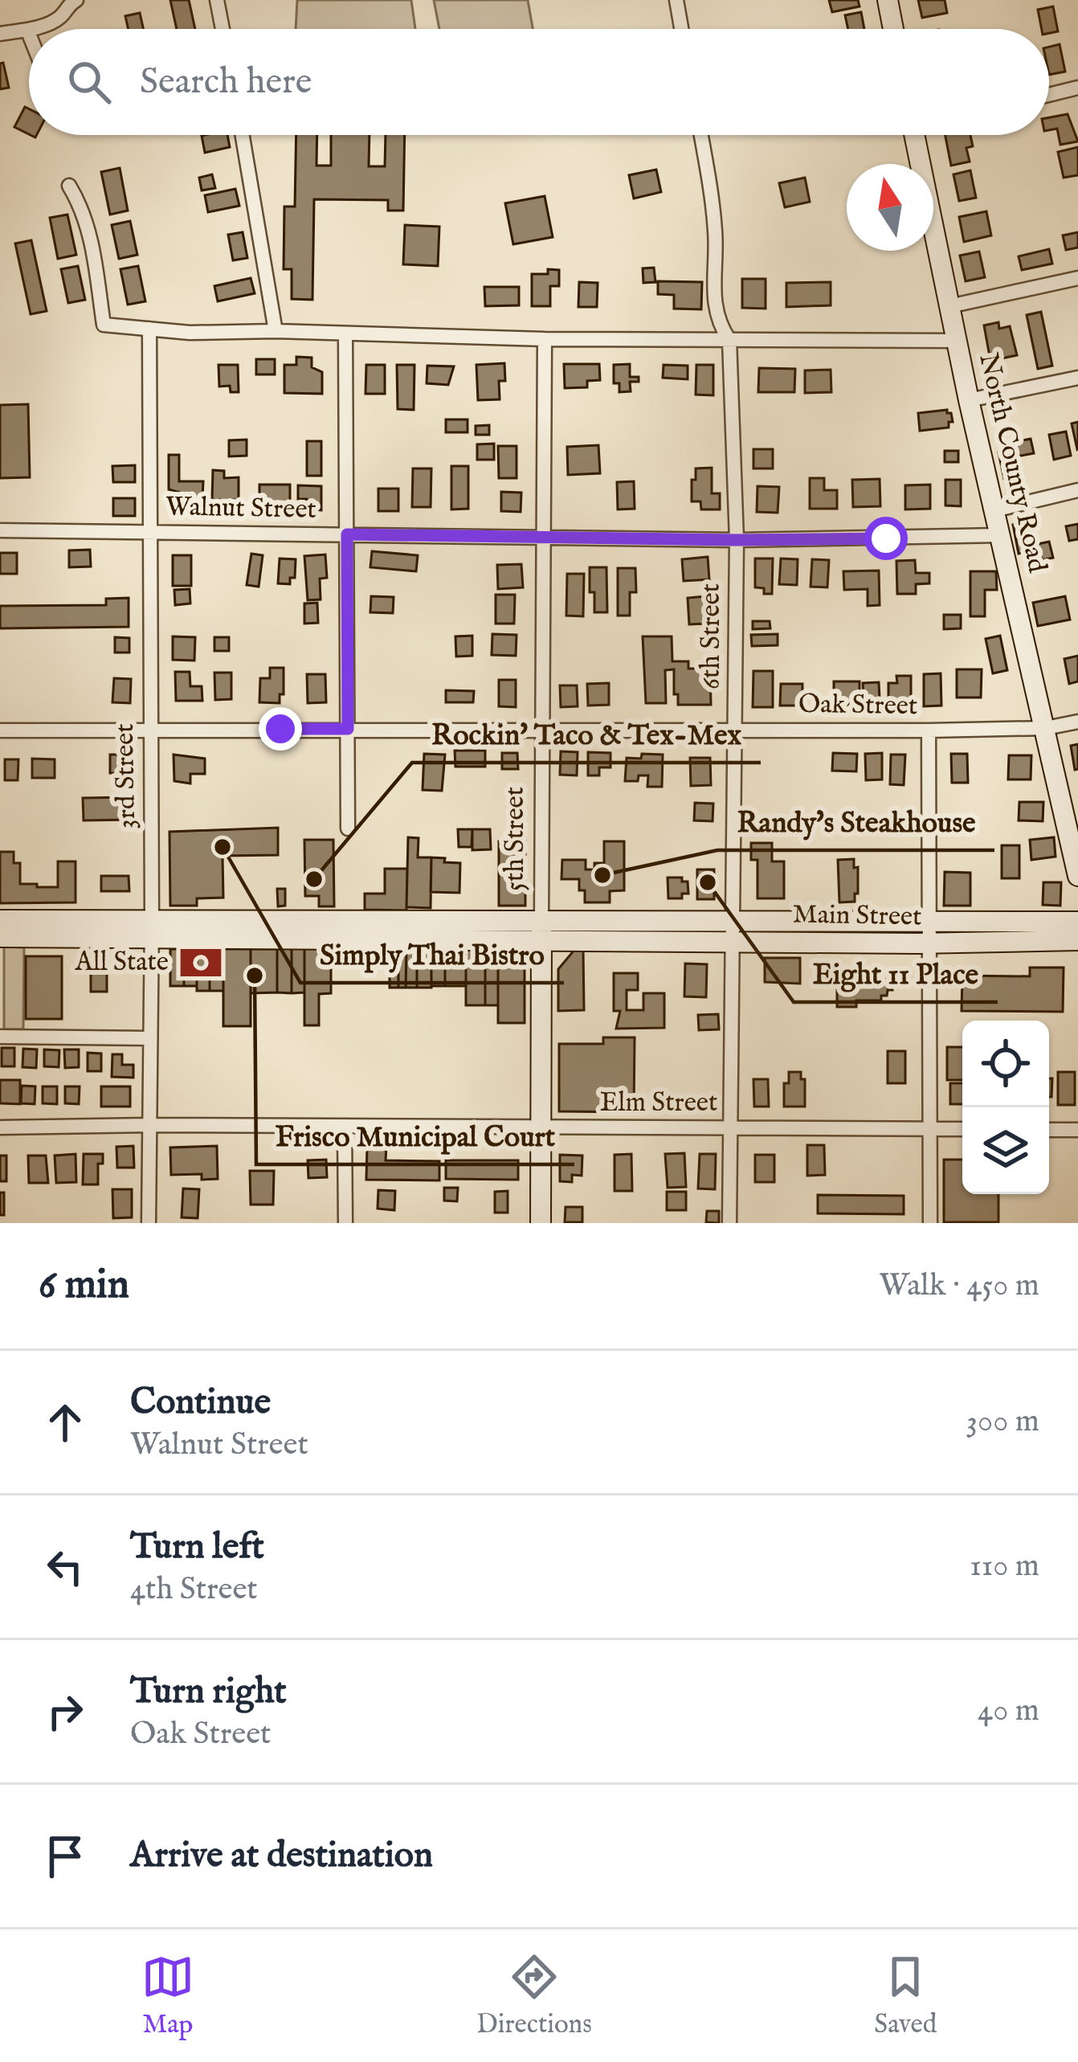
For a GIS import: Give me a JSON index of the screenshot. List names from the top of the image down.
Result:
{
  "streets": {
    "main road": ["North County Road", "5th Street", "Main Street"],
    "street": [
      "Walnut Street",
      "6th Street",
      "Oak Street",
      "3rd Street",
      "Elm Street"
    ]
  },
  "crossings": [
    ["North County Road", "Walnut Street"],
    ["North County Road", "Oak Street"],
    ["Walnut Street", "6th Street"],
    ["Walnut Street", "3rd Street"],
    ["Walnut Street", "5th Street"],
    ["6th Street", "Oak Street"],
    ["6th Street", "Main Street"],
    ["6th Street", "Elm Street"],
    ["Oak Street", "3rd Street"],
    ["Oak Street", "5th Street"],
    ["3rd Street", "Main Street"],
    ["3rd Street", "Elm Street"],
    ["5th Street", "Main Street"],
    ["5th Street", "Elm Street"]
  ],
  "places": {
    "other": [
      "Simply Thai Bistro",
      "Randy's Steakhouse",
      "Rockin' Taco & Tex-Mex",
      "Eight 11 Place",
      "Frisco Municipal Court"
    ],
    "bank": ["All State"]
  },
  "north": "top",
  "page": {
    "search": "Search here",
    "heading": ["6 min", "Walk · 450 m"],
    "list": [
      ["Continue", "Walnut Street", "300 m"],
      ["Turn left", "4th Street", "110 m"],
      ["Turn right", "Oak Street", "40 m"],
      "Arrive at destination"
    ],
    "nav": ["Map", "Directions", "Saved"]
  }
}
